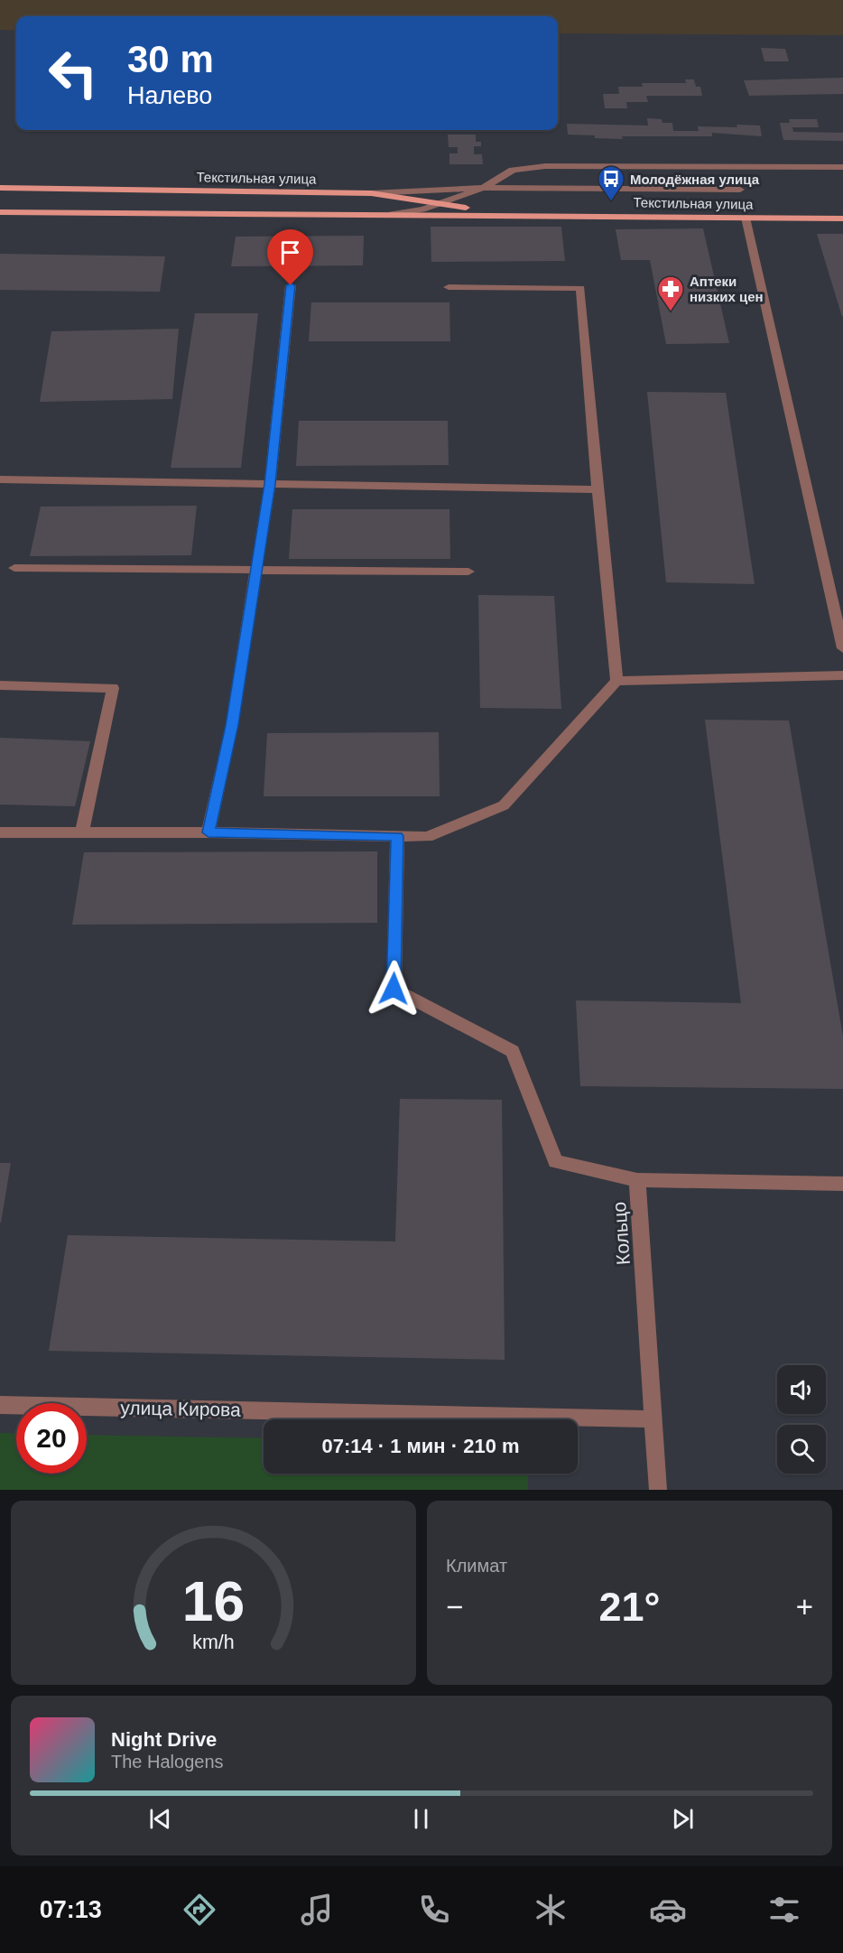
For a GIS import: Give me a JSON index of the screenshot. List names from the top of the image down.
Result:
{
  "streets": {
    "main road": ["Текстильная улица"],
    "street": ["Кольцо", "улица Кирова"]
  },
  "crossings": [
    ["Кольцо", "улица Кирова"]
  ],
  "places": {
    "bus stop": ["Молодёжная улица"],
    "pharmacy": ["Аптеки низких цен"]
  },
  "page": {
    "turn": ["30 m", "Налево"],
    "limit": "20",
    "trip": "07:14 · 1 мин · 210 m",
    "tile": "Климат",
    "heat": ["−", "21°", "+"],
    "song": ["Night Drive", "The Halogens"],
    "tabs": "07:13",
    "gauge": ["16", "km/h"]
  }
}
